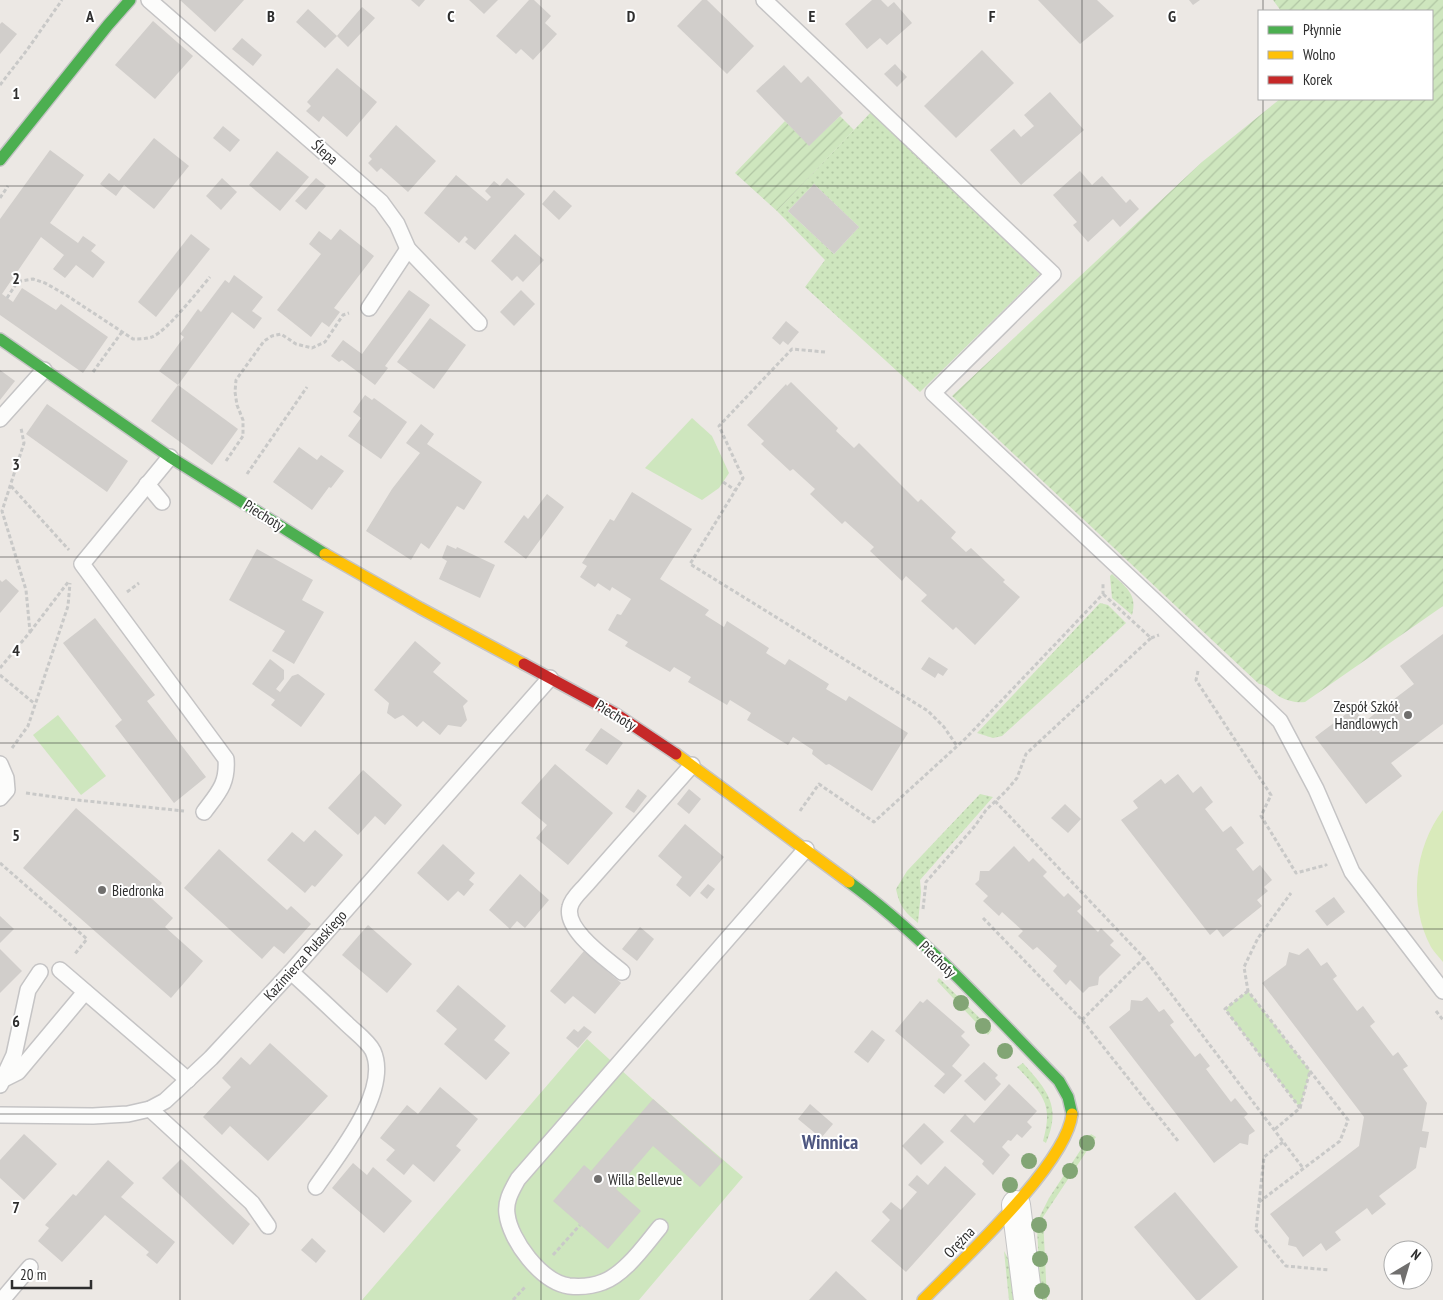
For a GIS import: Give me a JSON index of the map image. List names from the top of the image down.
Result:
{
  "streets": {
    "street": ["Piechoty", "Orężna"],
    "lane": ["Ślepa", "Kazimierza Pułaskiego"]
  },
  "crossings": [
    ["Piechoty", "Kazimierza Pułaskiego"],
    ["Piechoty", "Orężna"]
  ],
  "districts": ["Winnica"],
  "places": ["Zespół Szkół Handlowych", "Biedronka", "Willa Bellevue"],
  "legend": ["Płynnie", "Wolno", "Korek"],
  "scale_bar": "20 m",
  "north": "top right",
  "grid": {
    "columns": [
      "A",
      "B",
      "C",
      "D",
      "E",
      "F",
      "G"
    ],
    "rows": [
      "1",
      "2",
      "3",
      "4",
      "5",
      "6",
      "7"
    ]
  }
}
